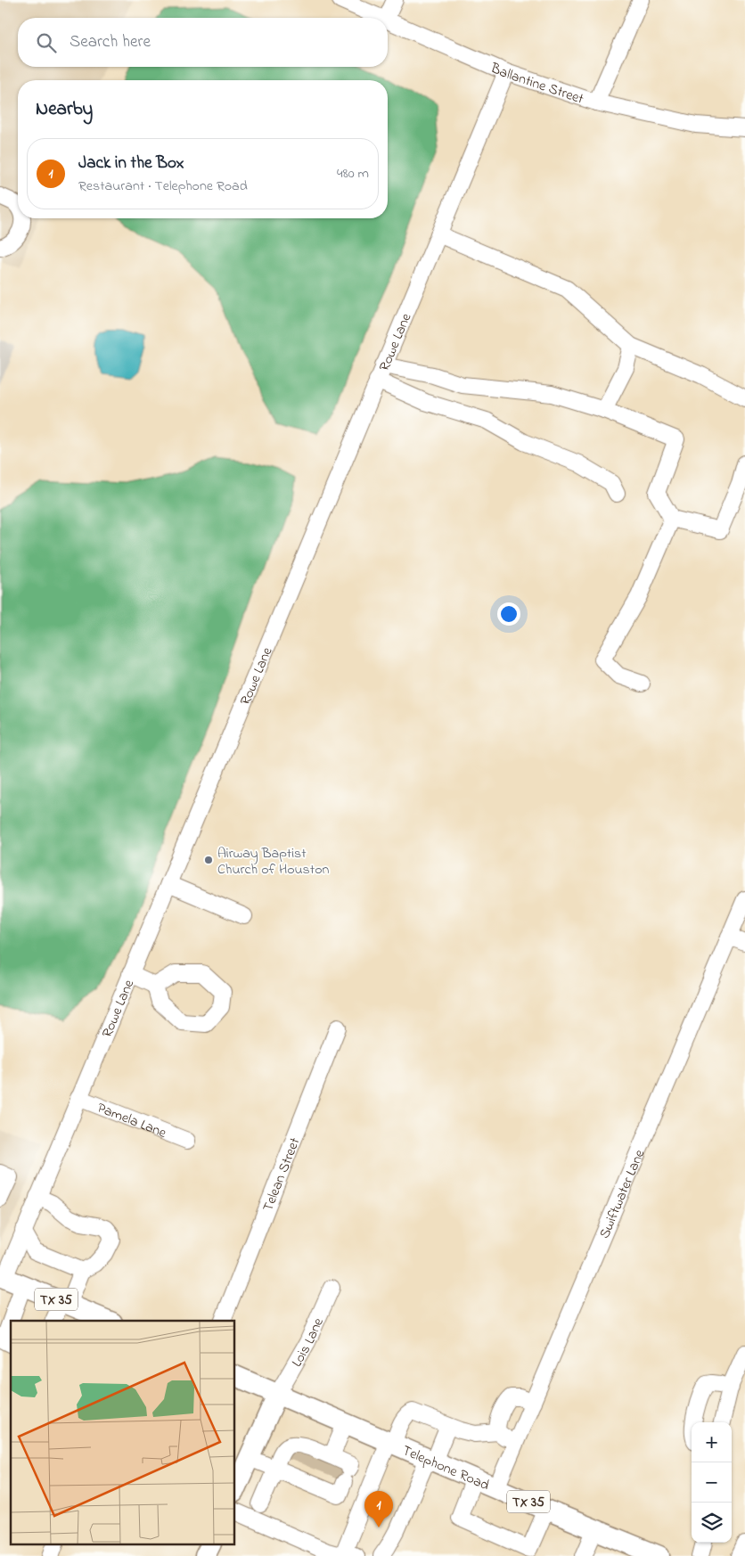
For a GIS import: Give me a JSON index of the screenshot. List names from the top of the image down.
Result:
{
  "streets": {
    "main road": ["TX 35", "Telephone Road"],
    "street": [
      "Ballantine Street",
      "Rowe Lane",
      "Pamela Lane",
      "Telean Street",
      "Swiftwater Lane",
      "Lois Lane"
    ]
  },
  "crossings": [
    ["Ballantine Street", "Rowe Lane"],
    ["Rowe Lane", "Pamela Lane"],
    ["Rowe Lane", "TX 35"],
    ["Swiftwater Lane", "Telephone Road"],
    ["Lois Lane", "Telephone Road"]
  ],
  "places": ["Airway Baptist Church of Houston"],
  "page": {
    "search": "Search here",
    "heading": "Nearby",
    "list": [
      {
        "mark": "1",
        "name": "Jack in the Box",
        "note": "Restaurant · Telephone Road",
        "value": "480 m"
      }
    ],
    "map_buttons": ["+", "−"],
    "pins": "1"
  }
}
